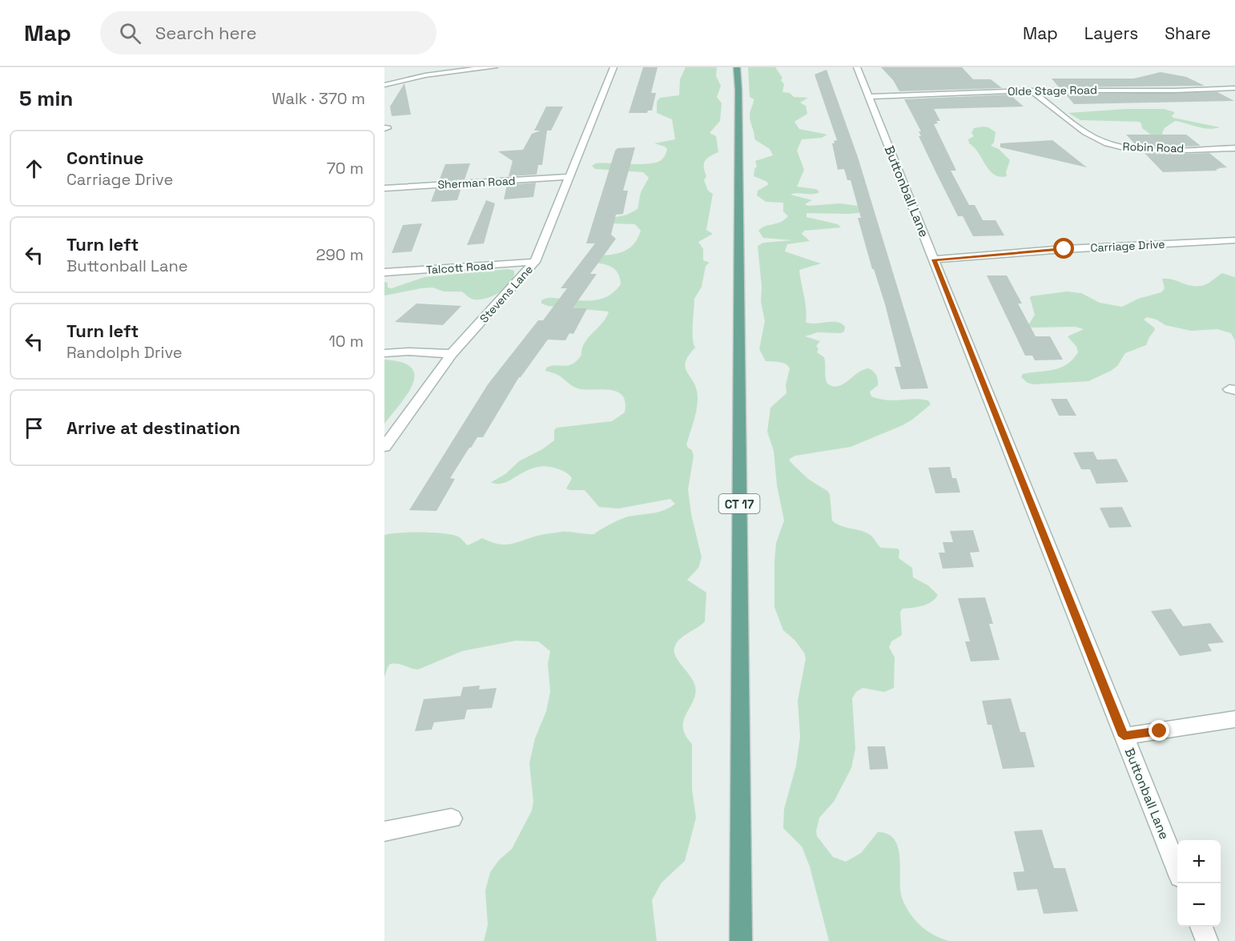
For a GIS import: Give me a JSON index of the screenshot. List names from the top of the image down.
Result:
{
  "streets": {
    "main road": ["CT 17"],
    "street": [
      "Olde Stage Road",
      "Robin Road",
      "Sherman Road",
      "Buttonball Lane",
      "Carriage Drive",
      "Talcott Road",
      "Stevens Lane"
    ]
  },
  "crossings": [
    ["Olde Stage Road", "Robin Road"],
    ["Olde Stage Road", "Buttonball Lane"],
    ["Sherman Road", "Stevens Lane"],
    ["Buttonball Lane", "Carriage Drive"],
    ["Talcott Road", "Stevens Lane"]
  ],
  "page": {
    "header": "Map",
    "search": "Search here",
    "nav": ["Map", "Layers", "Share"],
    "heading": ["5 min", "Walk · 370 m"],
    "list": [
      ["Continue", "Carriage Drive", "70 m"],
      ["Turn left", "Buttonball Lane", "290 m"],
      ["Turn left", "Randolph Drive", "10 m"],
      "Arrive at destination"
    ],
    "map_buttons": ["+", "−"]
  }
}
